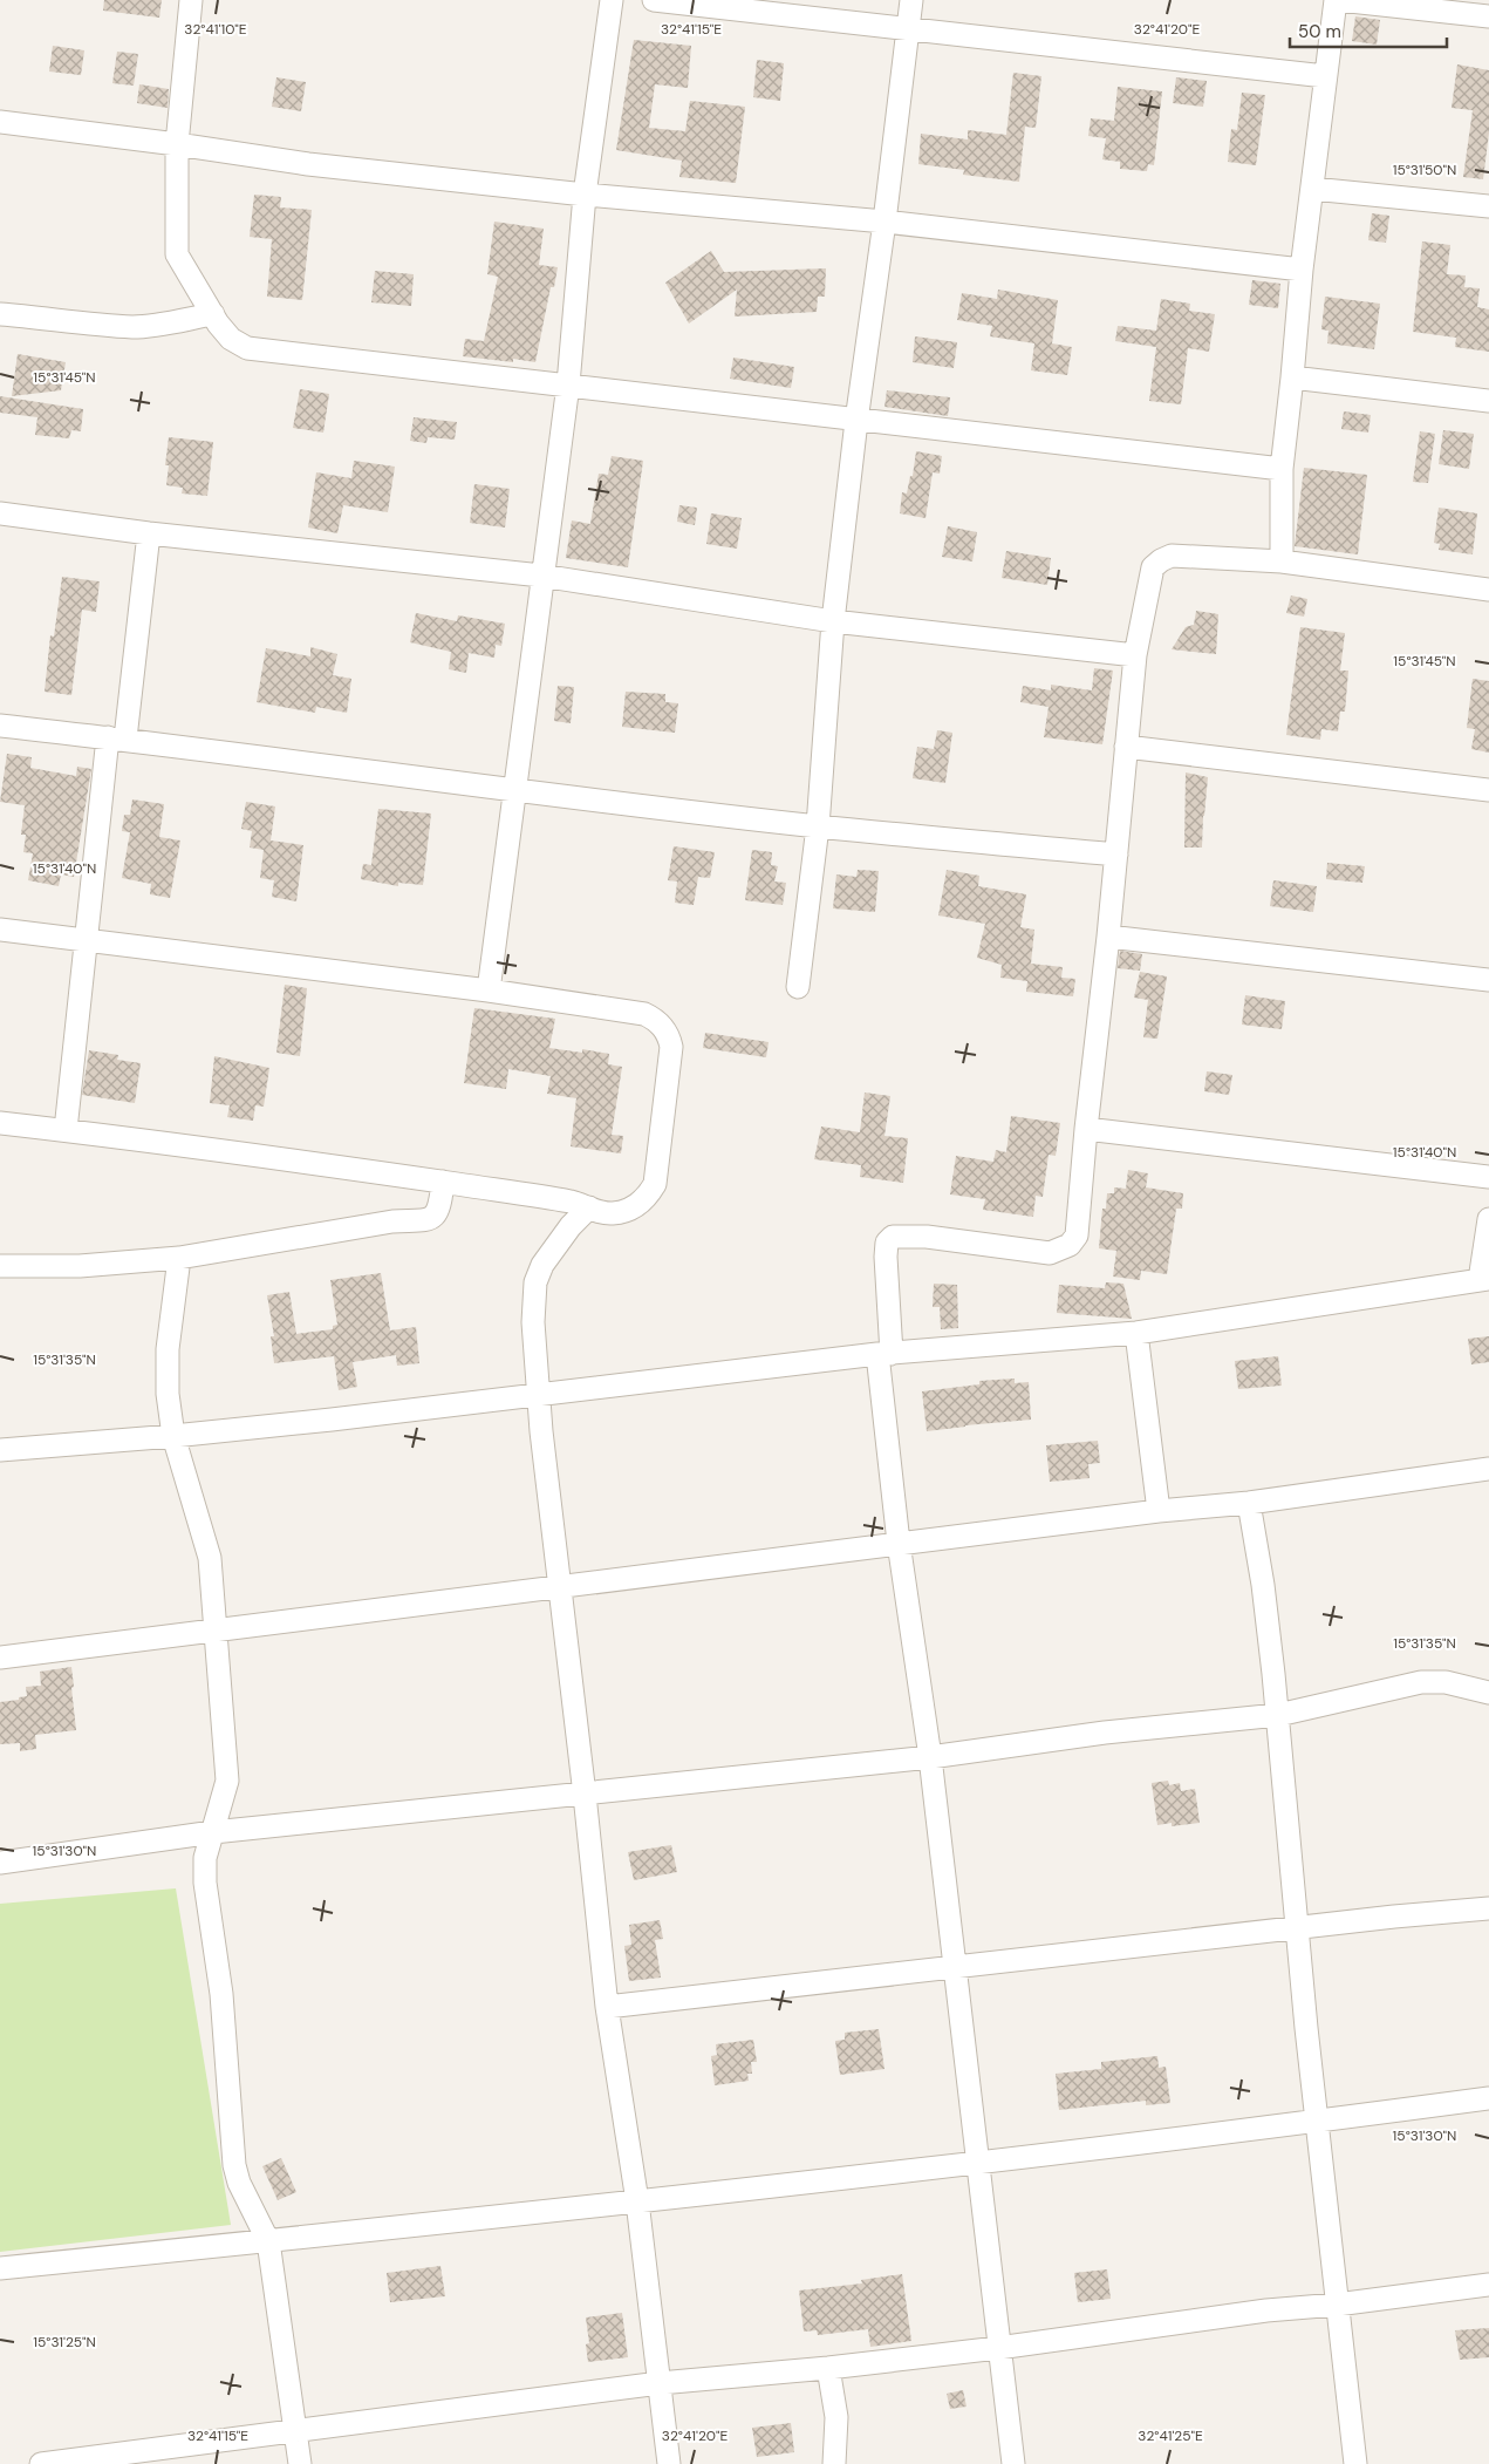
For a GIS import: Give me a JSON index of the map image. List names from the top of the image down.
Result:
{
  "scale_bar": "50 m",
  "coordinates": [
    "32°41'10\"E",
    "32°41'15\"E",
    "32°41'20\"E",
    "15°31'50\"N",
    "15°31'45\"N",
    "15°31'40\"N",
    "15°31'35\"N",
    "15°31'30\"N",
    "15°31'25\"N",
    "32°41'25\"E"
  ]
}
